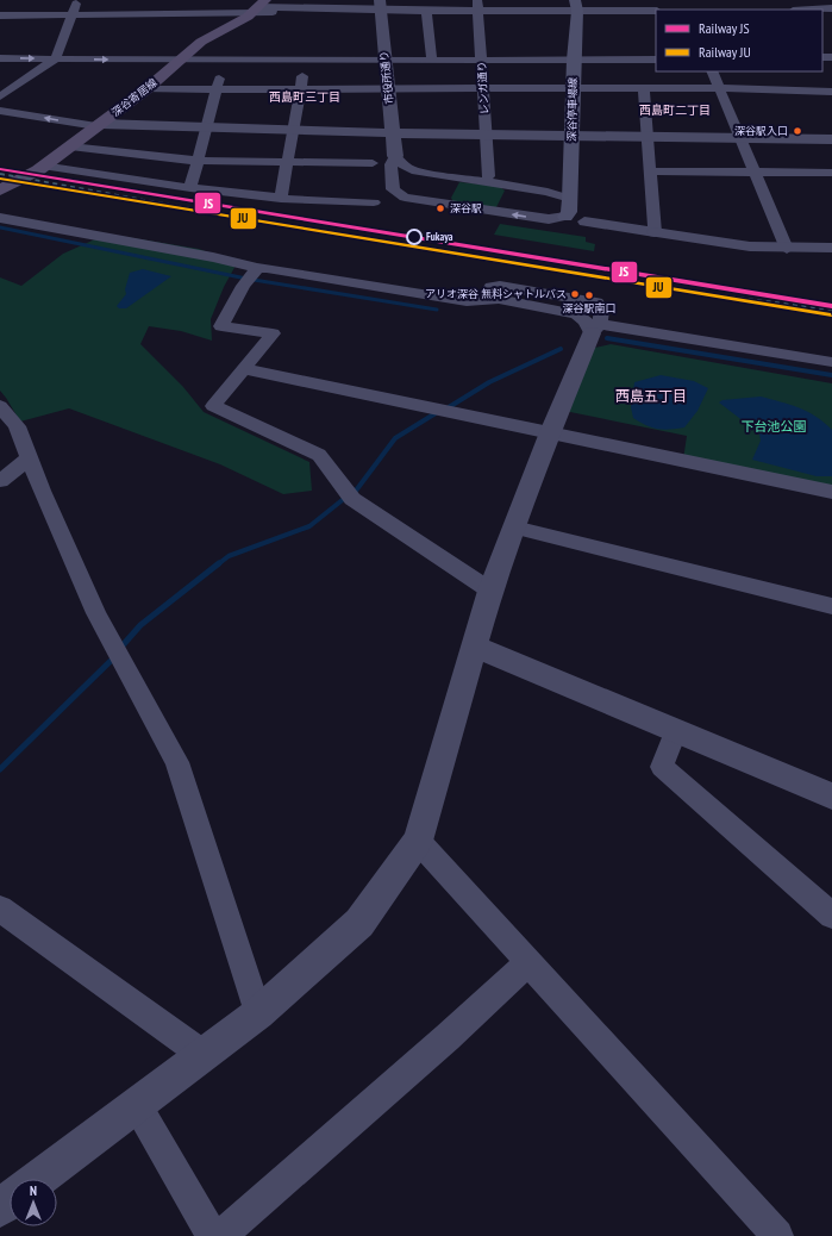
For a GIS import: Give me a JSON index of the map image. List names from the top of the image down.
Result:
{
  "streets": {
    "main road": ["深谷寄居線", "深谷停車場線"],
    "street": ["市役所通り", "レンガ通り"]
  },
  "districts": ["西島町三丁目", "西島町二丁目", "西島五丁目"],
  "parks": ["下台池公園"],
  "places": [
    "深谷駅入口",
    "深谷駅",
    "Fukaya",
    "アリオ深谷 無料シャトルバス",
    "深谷駅南口"
  ],
  "lines": ["rail line JS", "rail line JU"],
  "legend": ["Railway JS", "Railway JU"],
  "north": "top"
}
